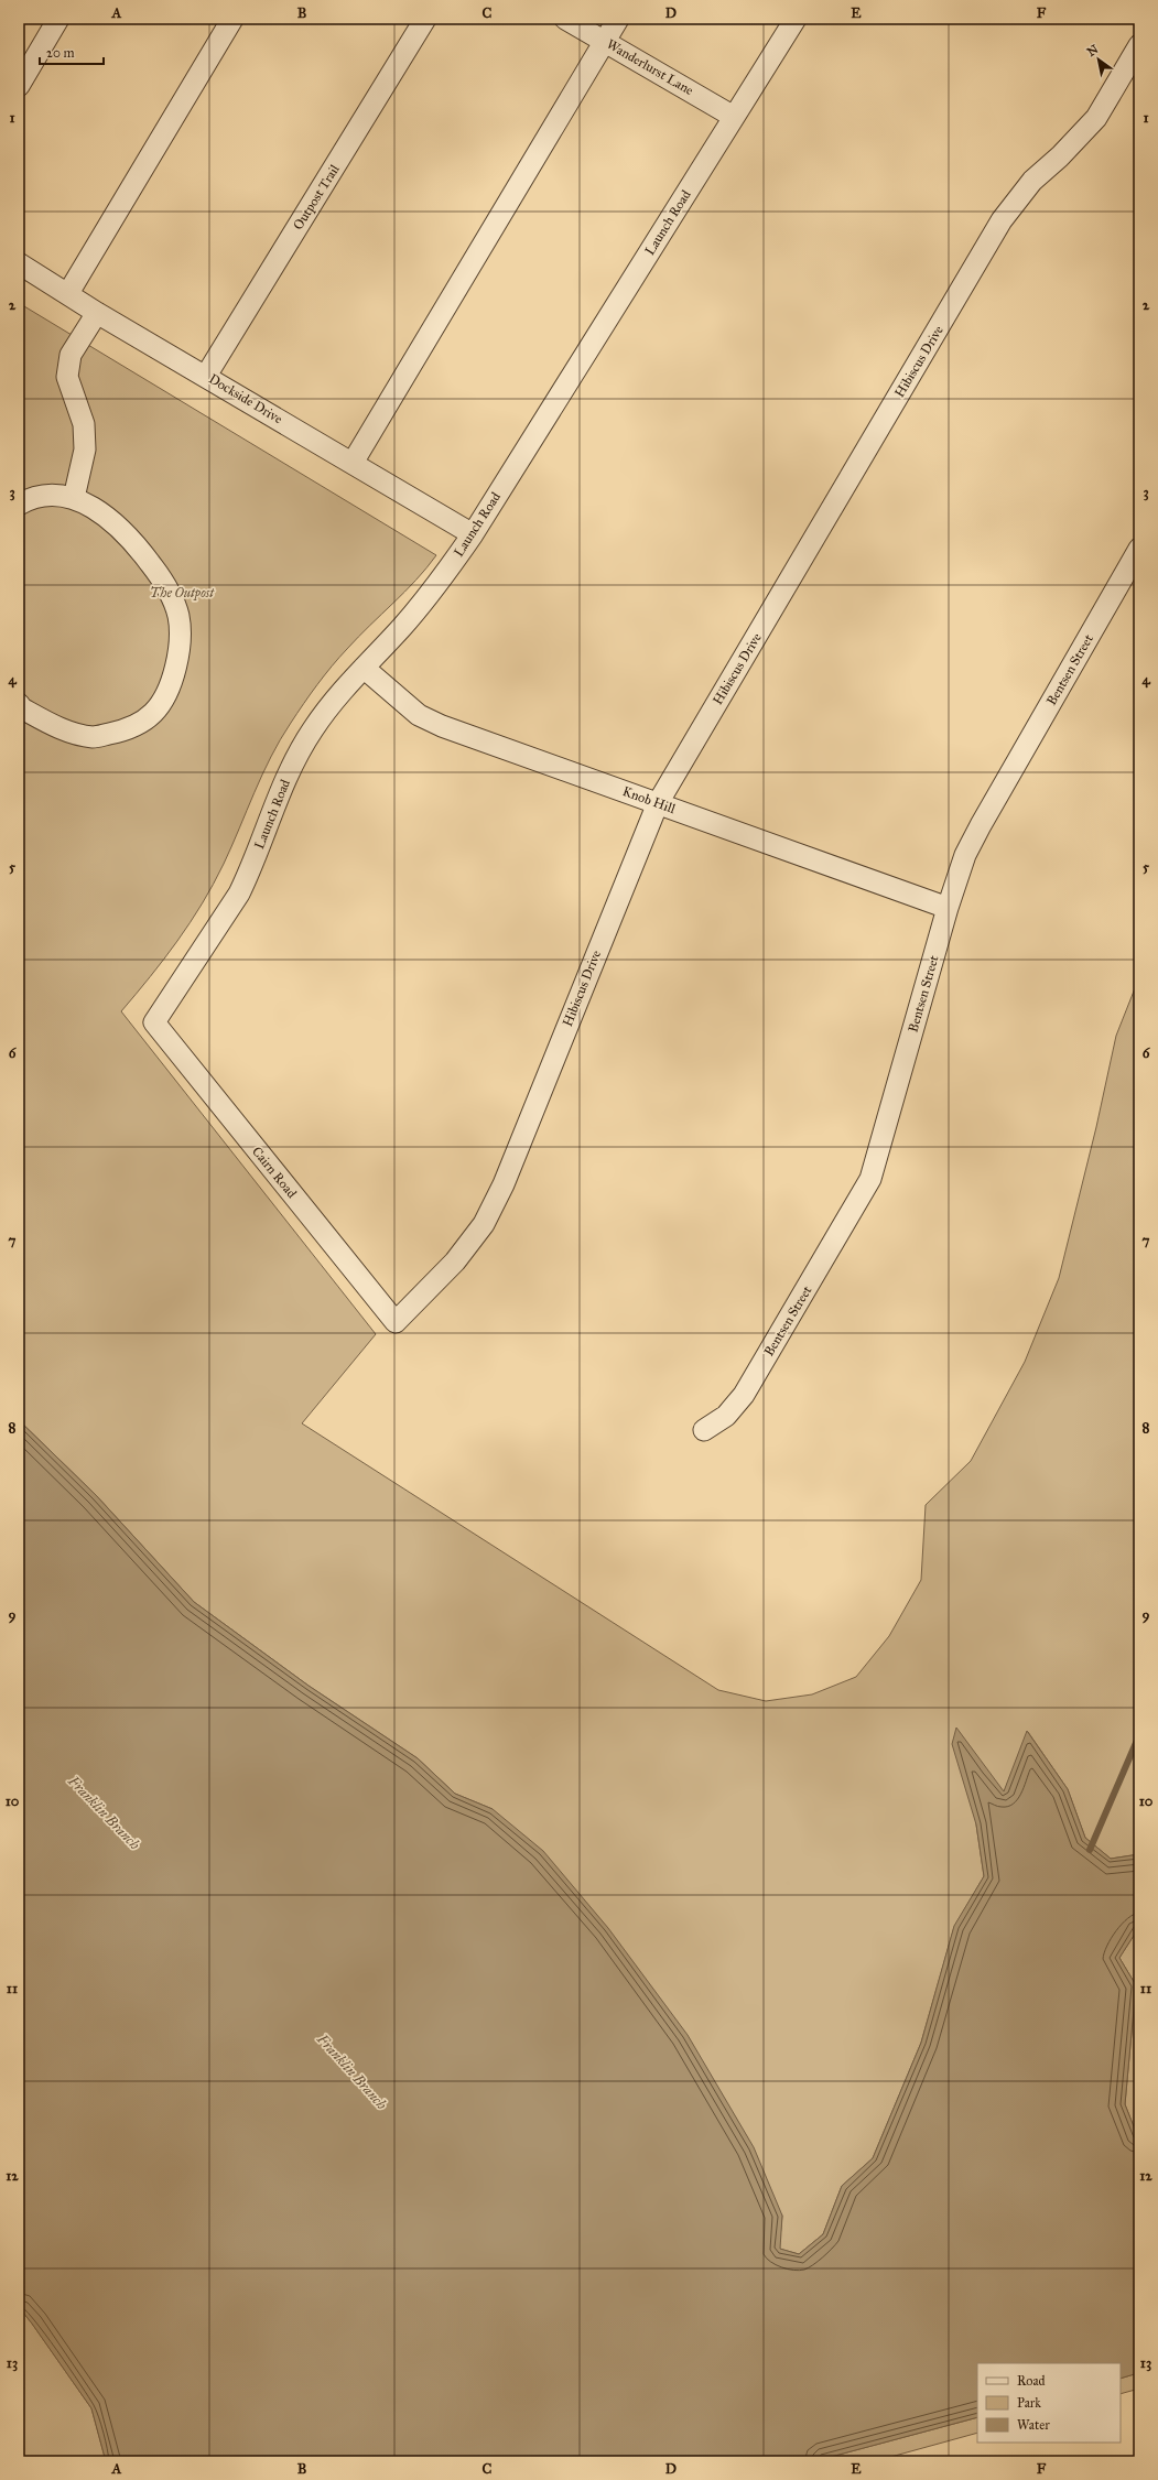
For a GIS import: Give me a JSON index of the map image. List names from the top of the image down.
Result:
{
  "streets": {
    "street": [
      "Wanderlurst Lane",
      "Outpost Trail",
      "Launch Road",
      "Hibiscus Drive",
      "Dockside Drive",
      "Bentsen Street",
      "Knob Hill",
      "Cairn Road"
    ]
  },
  "crossings": [
    ["Wanderlurst Lane", "Launch Road"],
    ["Outpost Trail", "Dockside Drive"],
    ["Launch Road", "Dockside Drive"],
    ["Launch Road", "Knob Hill"],
    ["Launch Road", "Cairn Road"],
    ["Hibiscus Drive", "Knob Hill"],
    ["Hibiscus Drive", "Cairn Road"],
    ["Bentsen Street", "Knob Hill"]
  ],
  "water": ["Franklin Branch"],
  "parks": ["The Outpost"],
  "legend": ["Road", "Park", "Water"],
  "scale_bar": "20 m",
  "north": "top left",
  "grid": {
    "columns": [
      "A",
      "B",
      "C",
      "D",
      "E",
      "F"
    ],
    "rows": [
      "1",
      "2",
      "3",
      "4",
      "5",
      "6",
      "7",
      "8",
      "9",
      "10",
      "11",
      "12",
      "13"
    ]
  }
}
